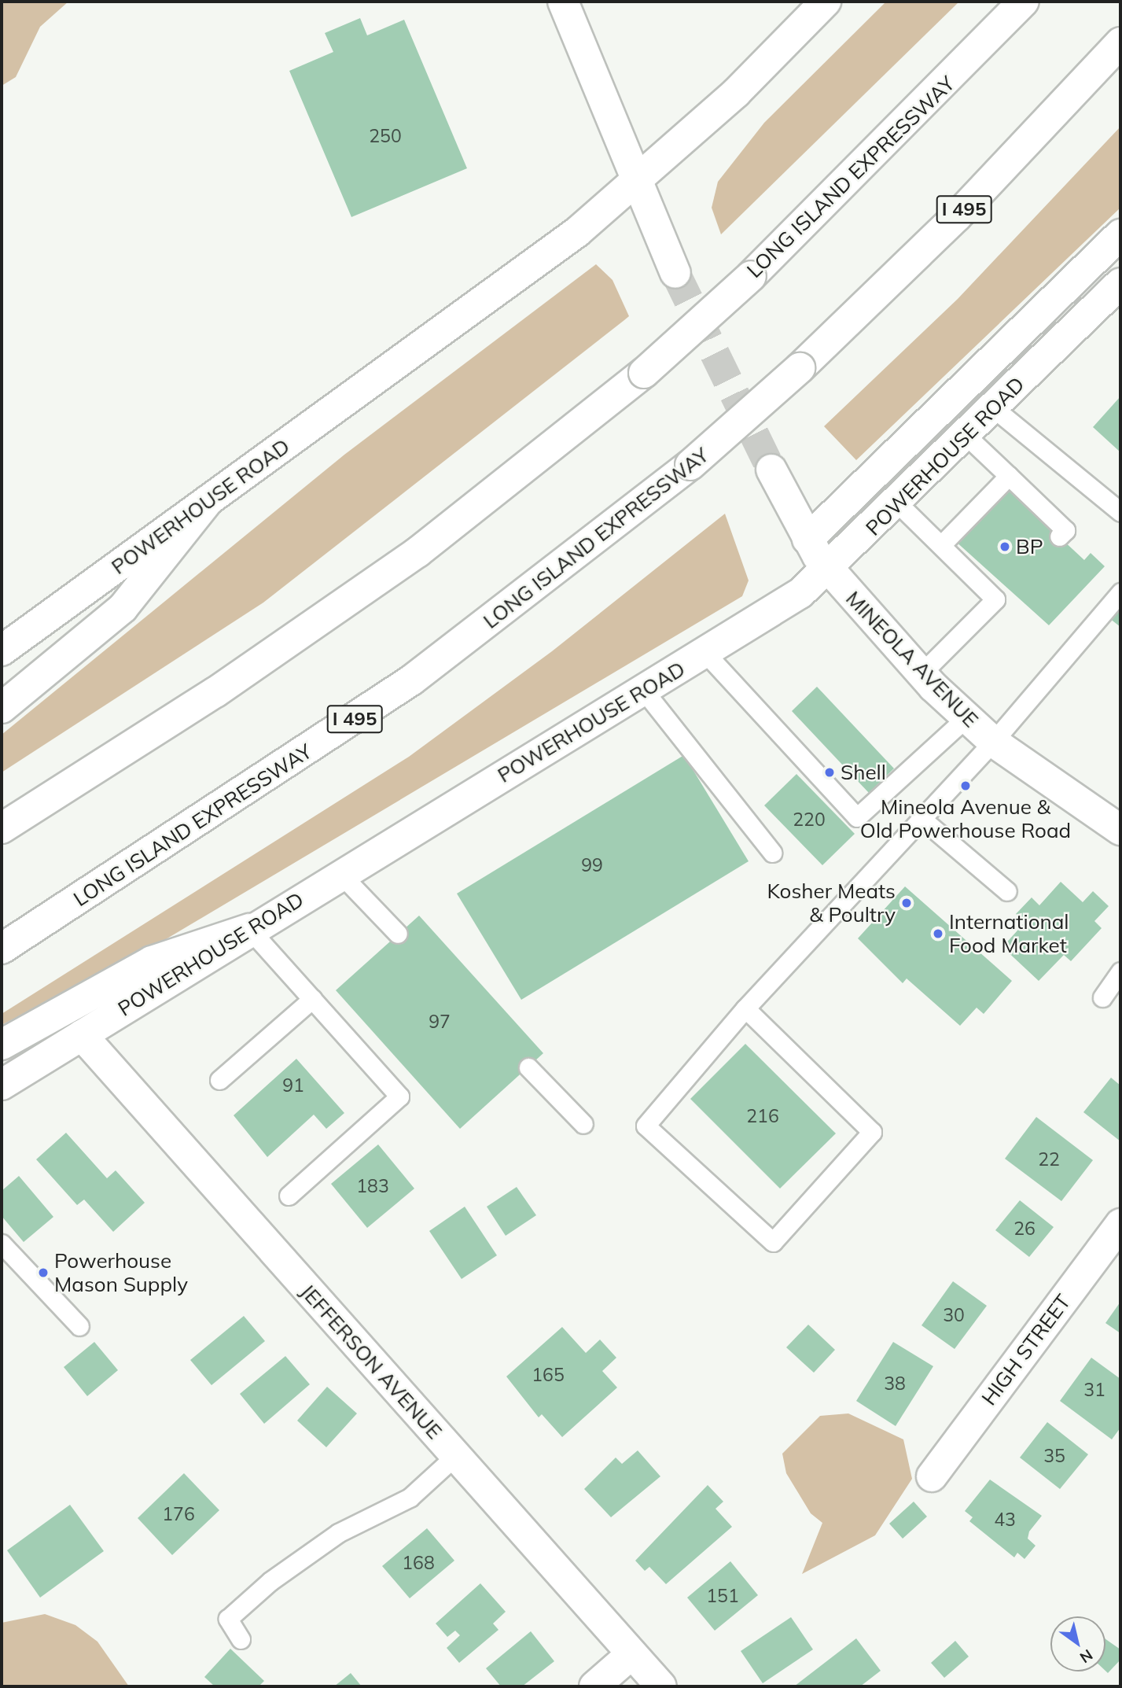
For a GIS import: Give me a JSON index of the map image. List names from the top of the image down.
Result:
{
  "streets": {
    "main road": [
      "LONG ISLAND EXPRESSWAY",
      "I 495",
      "POWERHOUSE ROAD",
      "MINEOLA AVENUE",
      "HIGH STREET",
      "JEFFERSON AVENUE"
    ]
  },
  "crossings": [
    ["POWERHOUSE ROAD", "MINEOLA AVENUE"],
    ["POWERHOUSE ROAD", "JEFFERSON AVENUE"]
  ],
  "places": [
    "BP",
    "Shell",
    "Mineola Avenue & Old Powerhouse Road",
    "Kosher Meats & Poultry",
    "International Food Market",
    "Powerhouse Mason Supply"
  ],
  "house_numbers": [
    "250",
    "220",
    "99",
    "97",
    "91",
    "216",
    "22",
    "183",
    "26",
    "30",
    "165",
    "38",
    "31",
    "35",
    "176",
    "43",
    "168",
    "151"
  ],
  "north": "bottom right"
}
